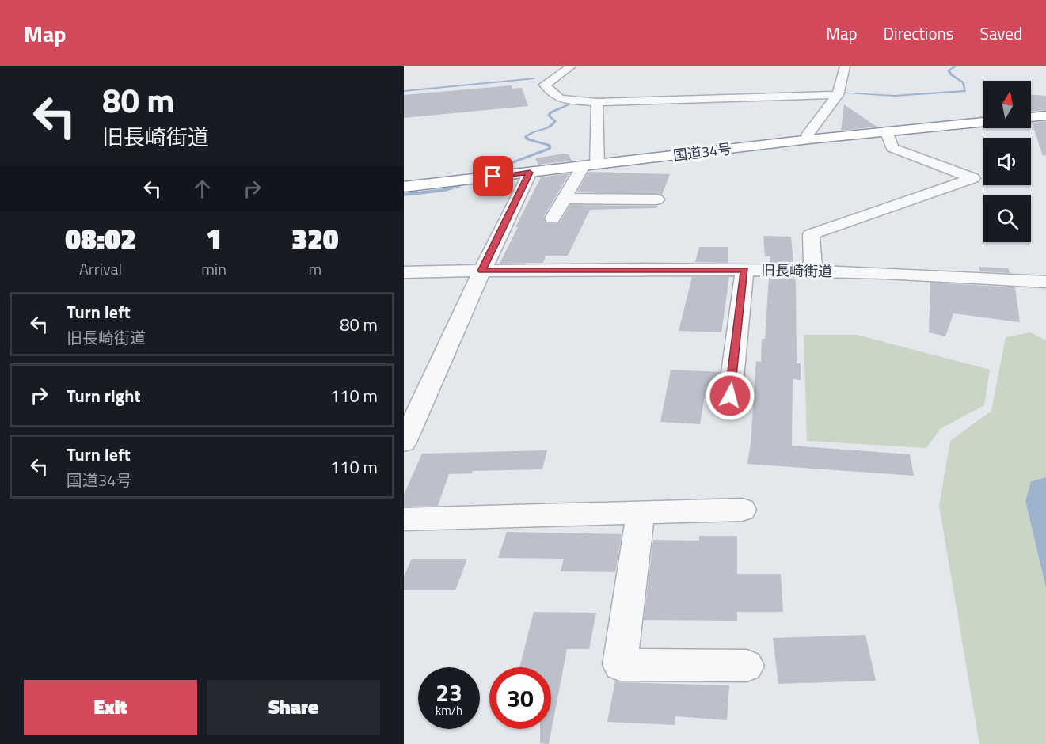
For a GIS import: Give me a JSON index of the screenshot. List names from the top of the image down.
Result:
{
  "streets": {
    "highway": ["国道34号"],
    "street": ["旧長崎街道"]
  },
  "north": "top",
  "page": {
    "header": "Map",
    "nav": ["Map", "Directions", "Saved"],
    "turn": ["80 m", "旧長崎街道"],
    "eta": [
      "08:02",
      "Arrival",
      "1",
      "min",
      "320",
      "m"
    ],
    "list": [
      {
        "name": "Turn left",
        "note": "旧長崎街道",
        "value": "80 m"
      },
      {
        "name": "Turn right",
        "value": "110 m"
      },
      {
        "name": "Turn left",
        "note": "国道34号",
        "value": "110 m"
      }
    ],
    "speed": "23 km/h",
    "limit": "30",
    "buttons": ["Exit", "Share"]
  }
}
